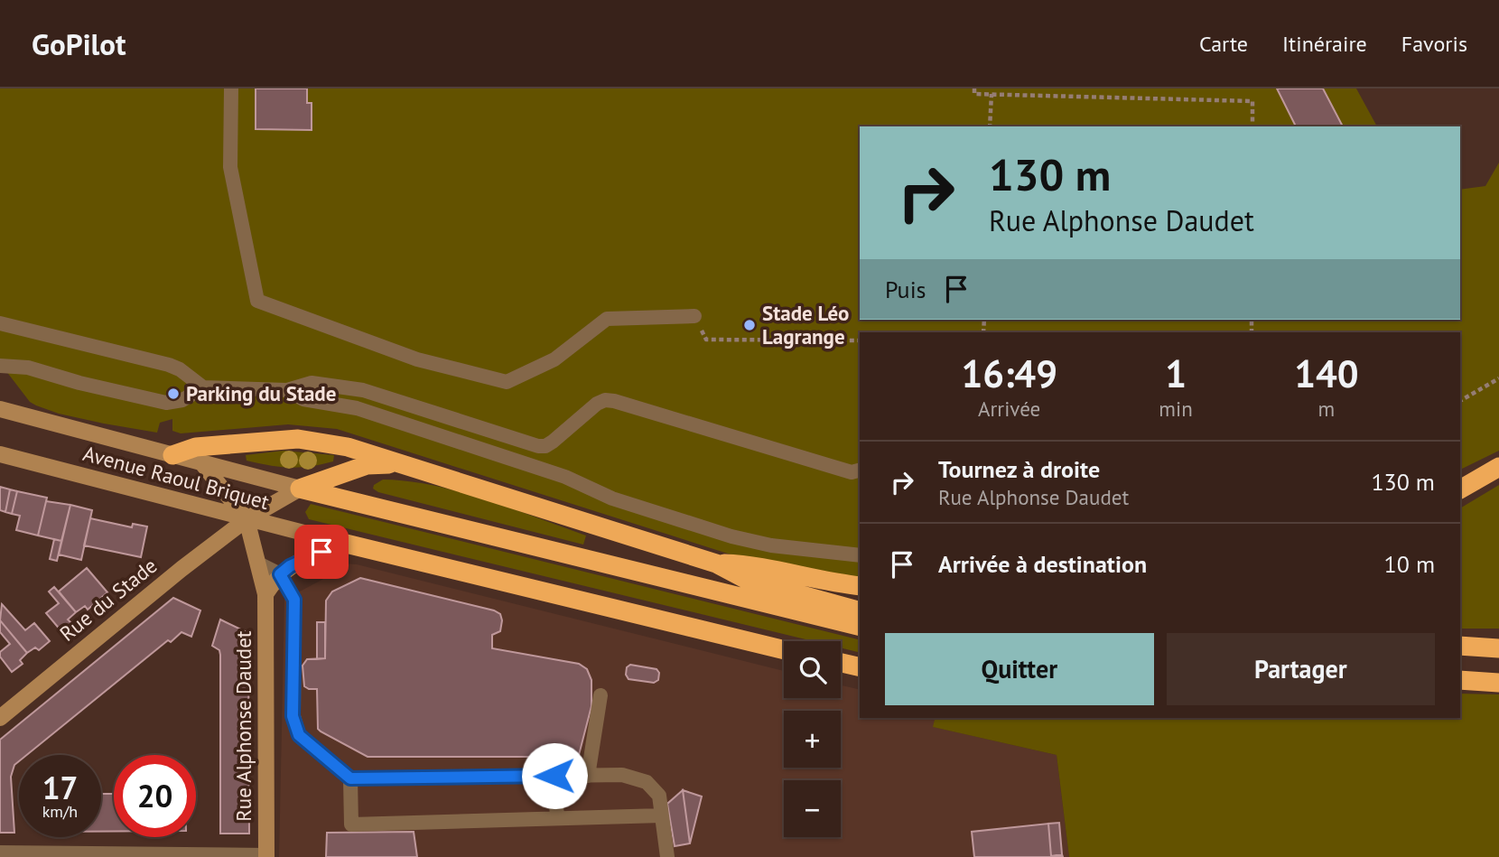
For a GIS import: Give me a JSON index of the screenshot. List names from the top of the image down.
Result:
{
  "streets": {
    "main road": ["Avenue Raoul Briquet", "Rue du Stade", "Rue Alphonse Daudet"]
  },
  "crossings": [
    ["Avenue Raoul Briquet", "Rue du Stade"],
    ["Avenue Raoul Briquet", "Rue Alphonse Daudet"],
    ["Rue du Stade", "Rue Alphonse Daudet"]
  ],
  "places": ["Stade Léo Lagrange", "Parking du Stade"],
  "page": {
    "header": "GoPilot",
    "nav": ["Carte", "Itinéraire", "Favoris"],
    "turn": ["130 m", "Rue Alphonse Daudet"],
    "then": "Puis",
    "eta": [
      "16:49",
      "Arrivée",
      "1",
      "min",
      "140",
      "m"
    ],
    "list": [
      {
        "name": "Tournez à droite",
        "note": "Rue Alphonse Daudet",
        "value": "130 m"
      },
      {
        "name": "Arrivée à destination",
        "value": "10 m"
      }
    ],
    "buttons": ["Quitter", "Partager"],
    "map_buttons": ["+", "−"],
    "speed": "17 km/h",
    "limit": "20"
  }
}
